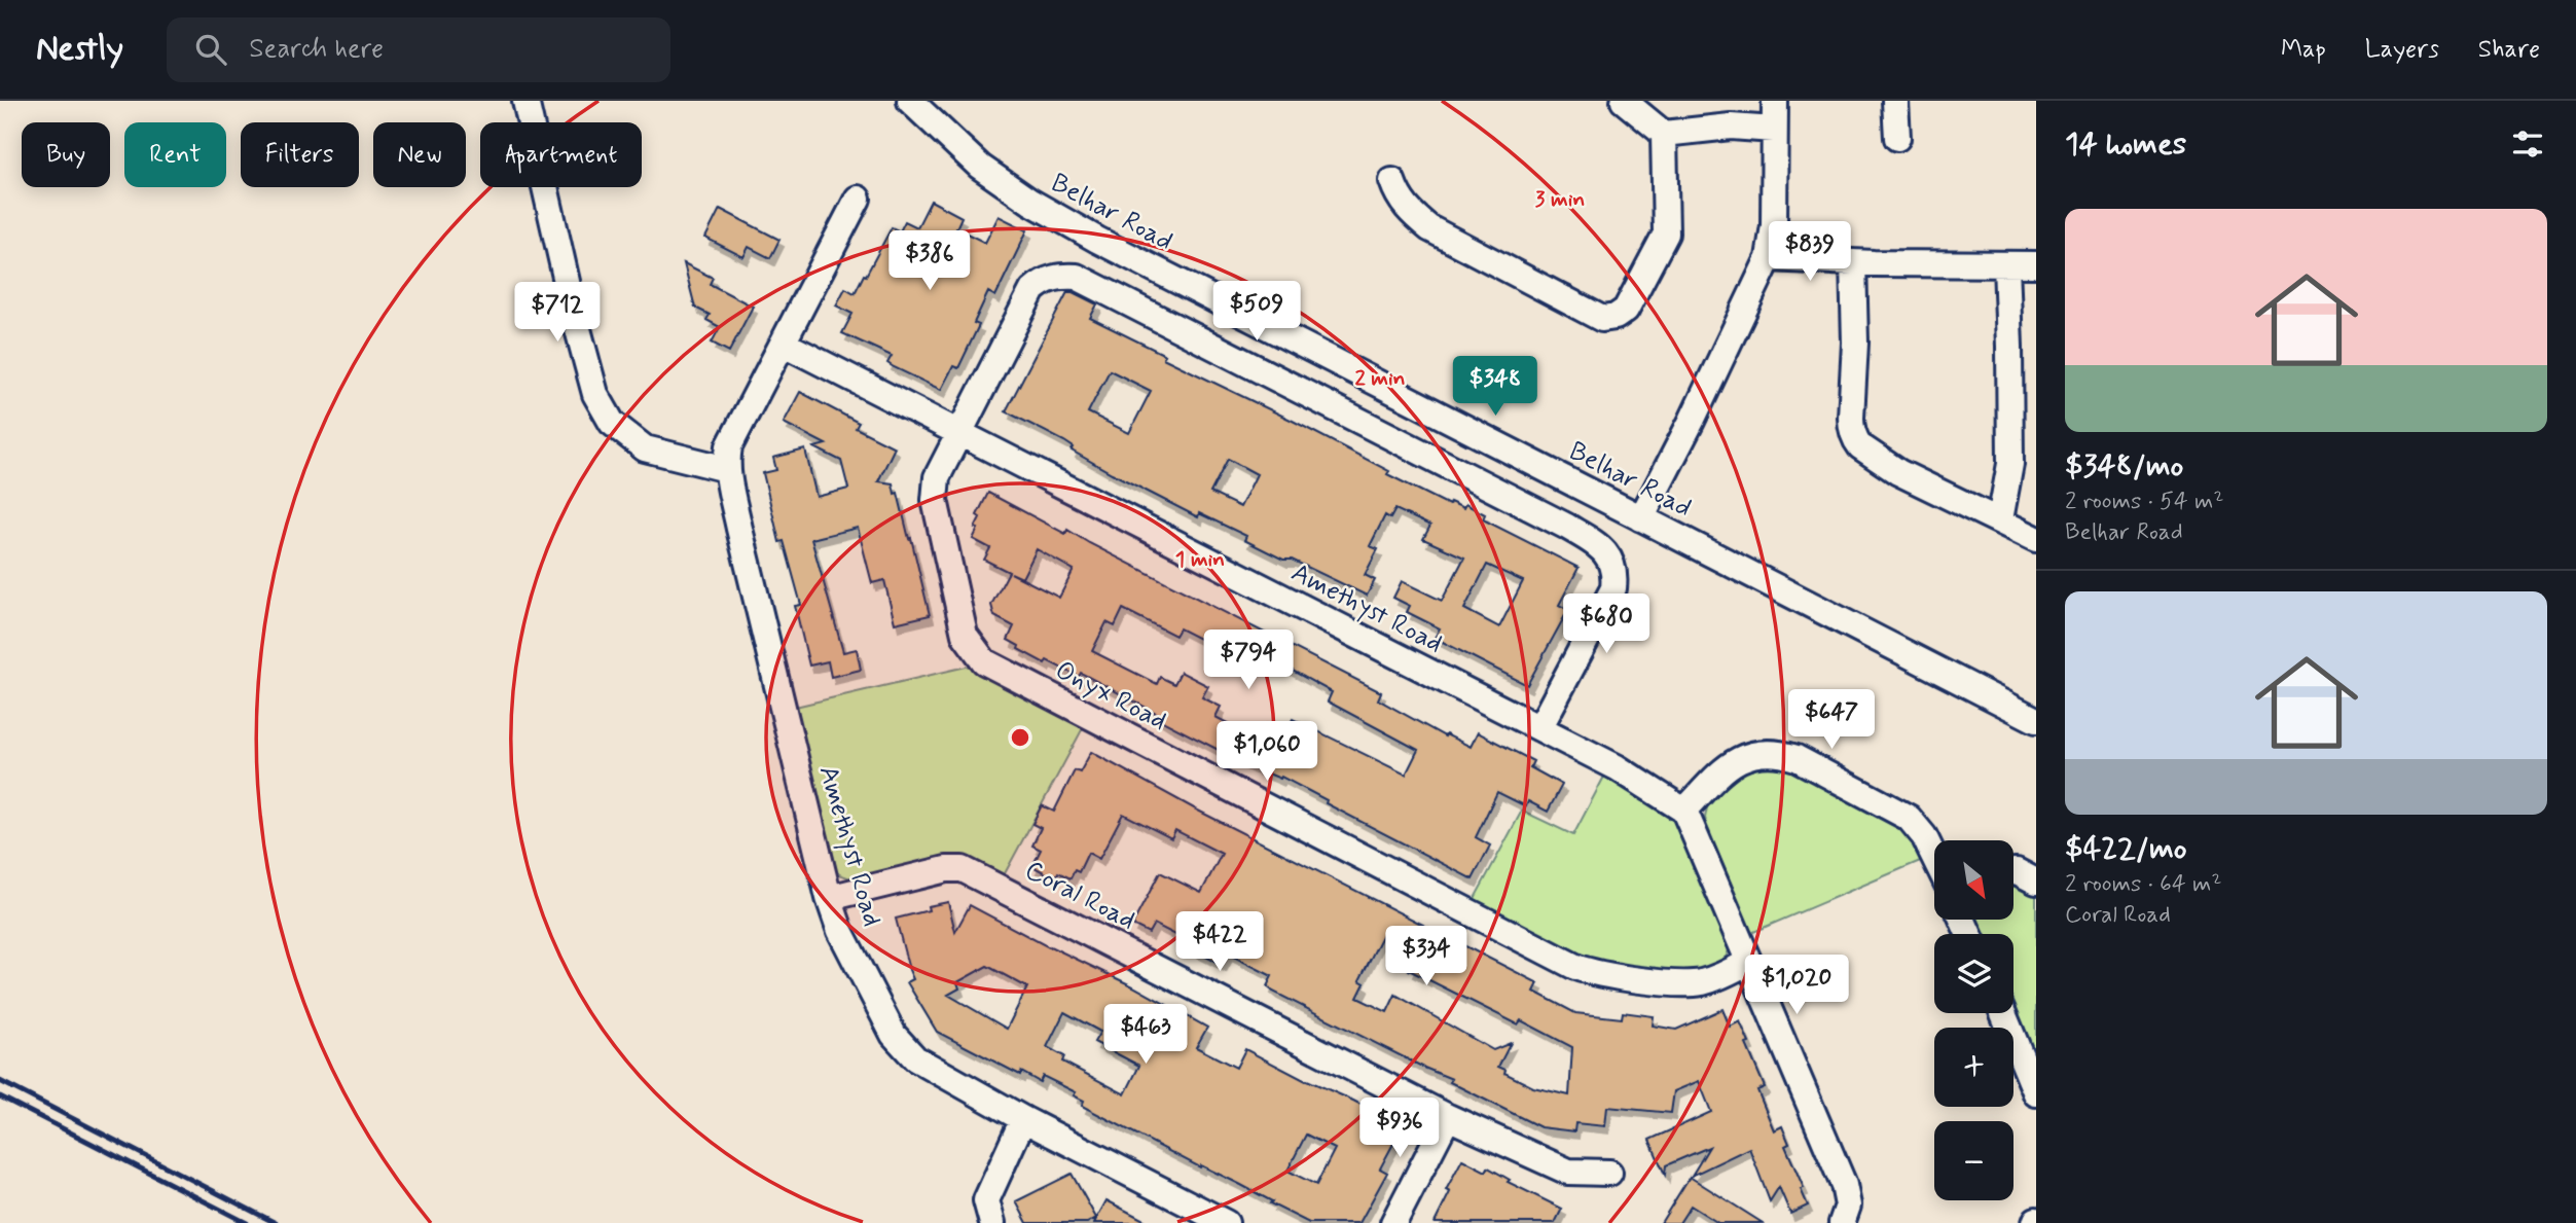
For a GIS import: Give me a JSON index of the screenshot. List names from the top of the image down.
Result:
{
  "streets": {
    "street": [
      "Belhar Road",
      "Amethyst Road",
      "Onyx Road",
      "Coral Road"
    ]
  },
  "crossings": [
    ["Amethyst Road", "Onyx Road"],
    ["Amethyst Road", "Coral Road"]
  ],
  "north": "bottom right",
  "page": {
    "header": "Nestly",
    "search": "Search here",
    "nav": ["Map", "Layers", "Share"],
    "heading": "14 homes",
    "chip": [
      "Buy",
      "Rent",
      "Filters",
      "New",
      "Apartment"
    ],
    "list": [
      {
        "name": "$348/mo",
        "note": "2 rooms · 54 m² · Belhar Road"
      },
      {
        "name": "$422/mo",
        "note": "2 rooms · 64 m² · Coral Road"
      }
    ],
    "price": [
      "$839",
      "$386",
      "$509",
      "$712",
      "$348",
      "$680",
      "$794",
      "$647",
      "$1,060",
      "$422",
      "$334",
      "$1,020",
      "$463",
      "$936"
    ],
    "map_buttons": ["+", "−"]
  },
  "rings": ["3 min", "2 min", "1 min"]
}
